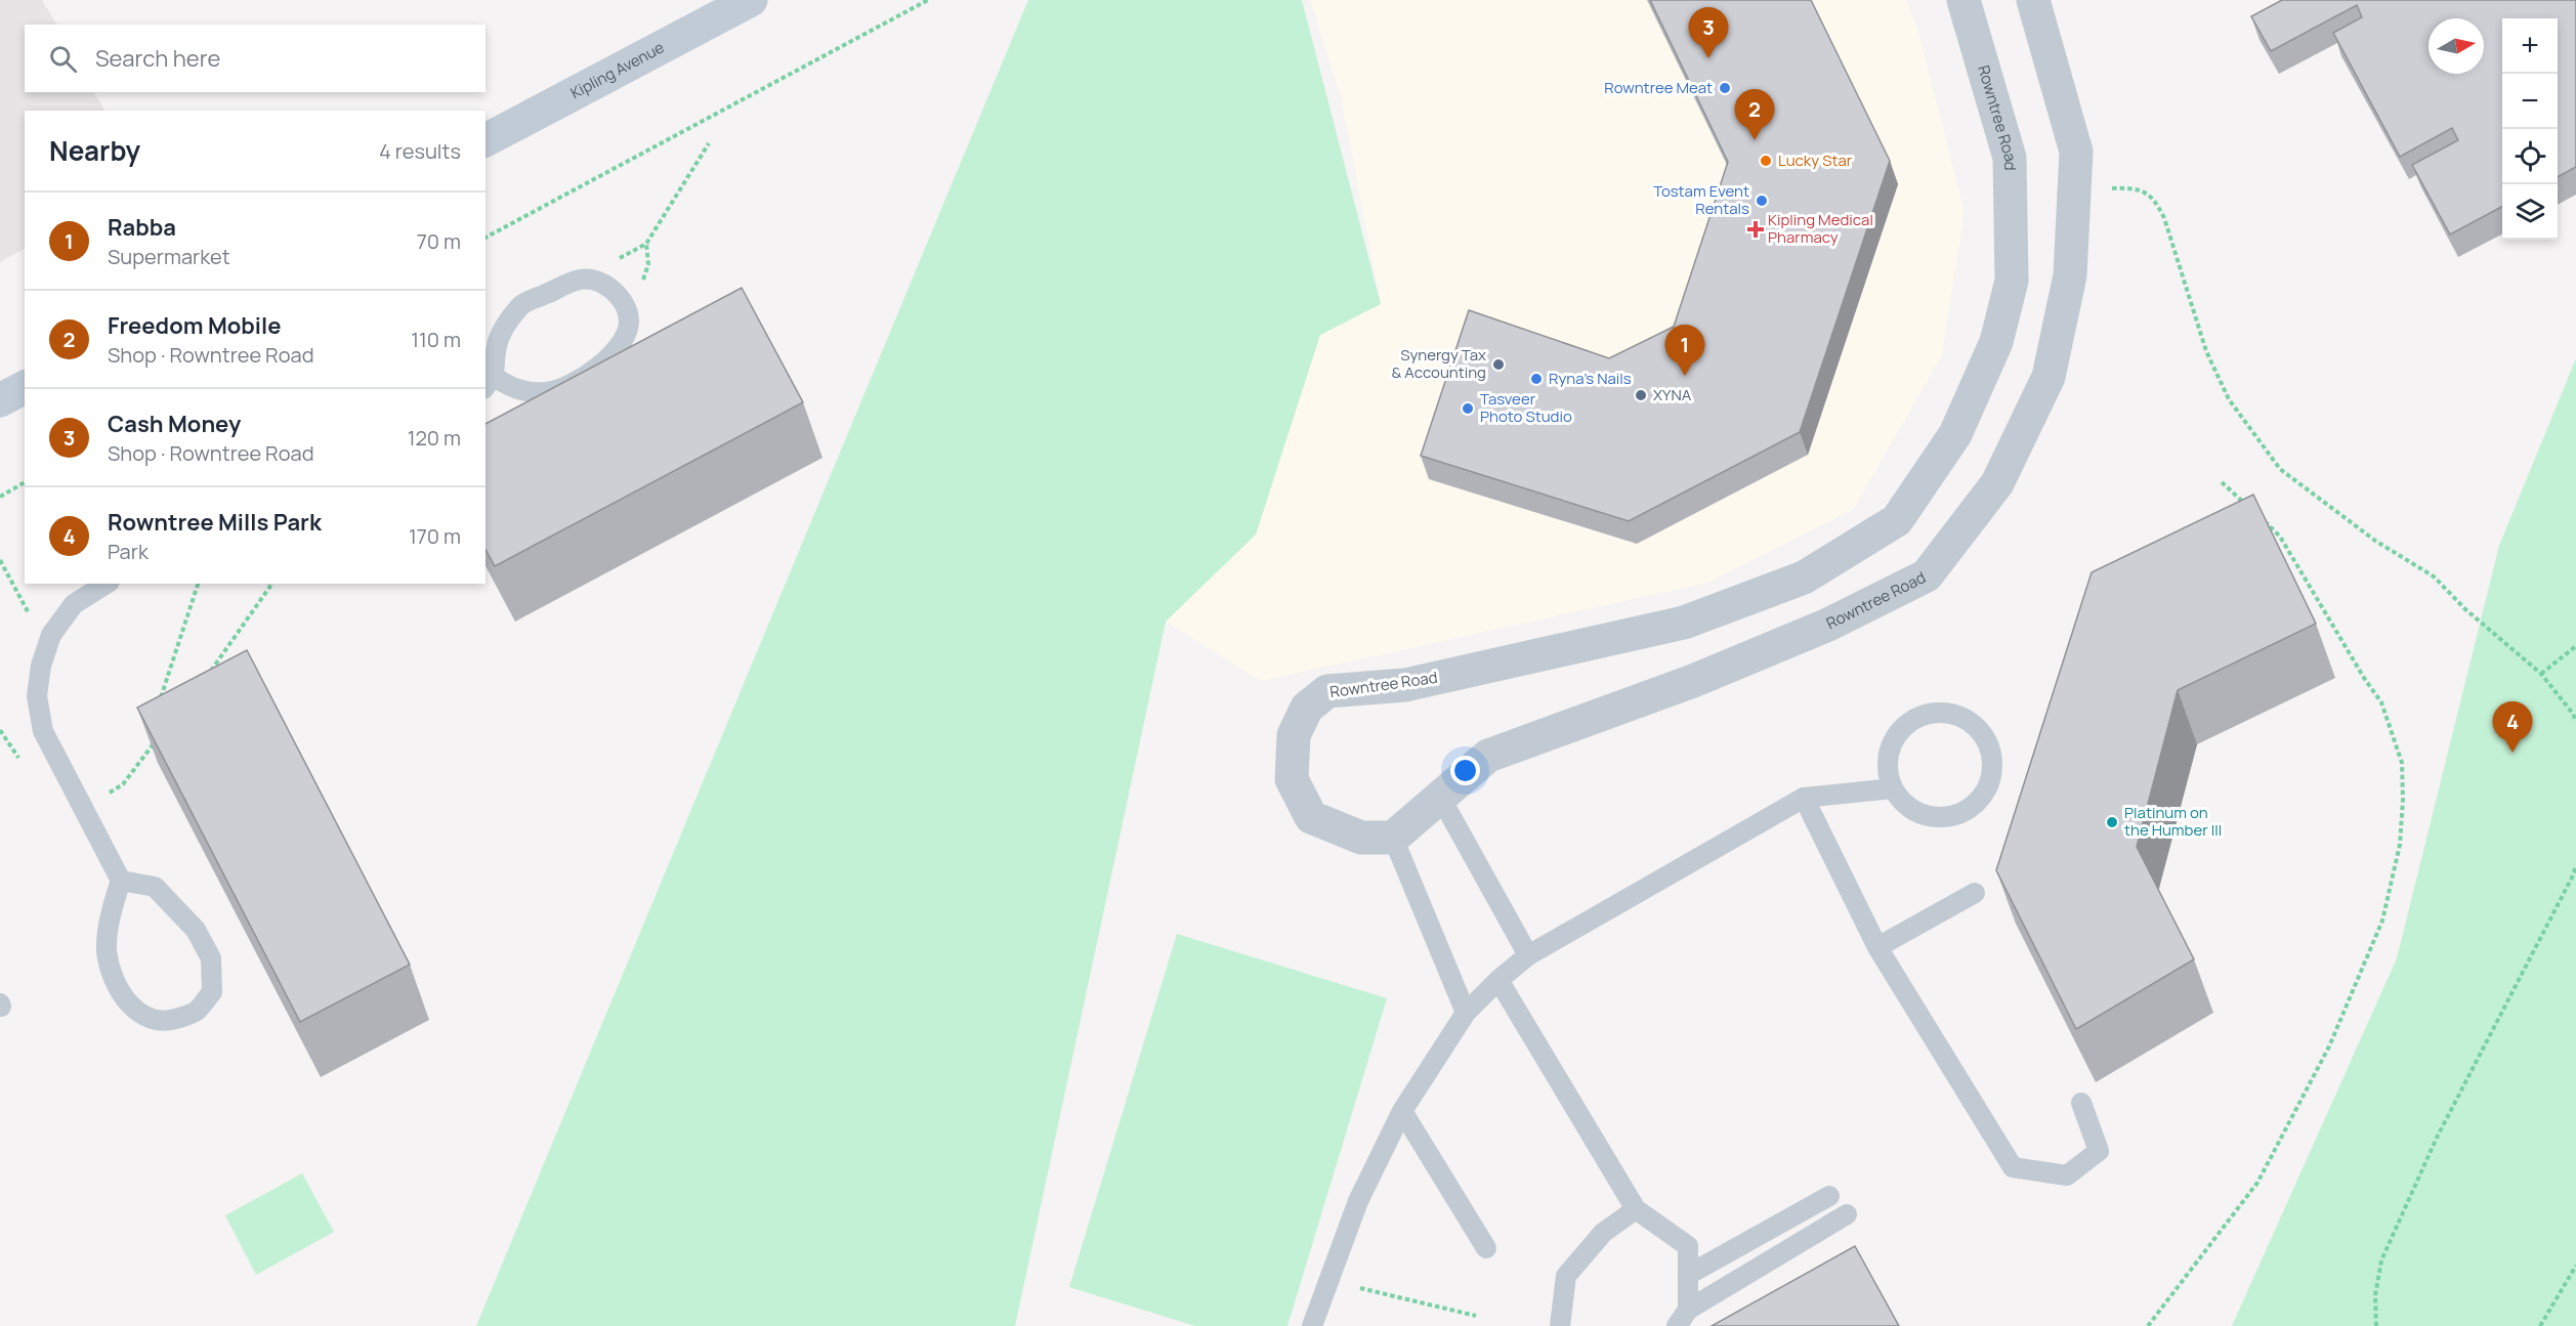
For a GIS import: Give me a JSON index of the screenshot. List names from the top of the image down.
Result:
{
  "streets": {
    "main road": ["Kipling Avenue"],
    "street": ["Rowntree Road"]
  },
  "places": {
    "other": [
      "Rowntree Meat",
      "Lucky Star",
      "Tostam Event Rentals",
      "Synergy Tax & Accounting",
      "Ryna's Nails",
      "XYNA",
      "Tasveer Photo Studio",
      "Platinum on the Humber III"
    ],
    "health": ["Kipling Medical Pharmacy"]
  },
  "north": "right",
  "page": {
    "pins": [
      "3",
      "2",
      "1",
      "4"
    ],
    "map_buttons": ["+", "−"],
    "search": "Search here",
    "heading": ["Nearby", "4 results"],
    "list": [
      {
        "mark": "1",
        "name": "Rabba",
        "note": "Supermarket",
        "value": "70 m"
      },
      {
        "mark": "2",
        "name": "Freedom Mobile",
        "note": "Shop · Rowntree Road",
        "value": "110 m"
      },
      {
        "mark": "3",
        "name": "Cash Money",
        "note": "Shop · Rowntree Road",
        "value": "120 m"
      },
      {
        "mark": "4",
        "name": "Rowntree Mills Park",
        "note": "Park",
        "value": "170 m"
      }
    ]
  }
}
